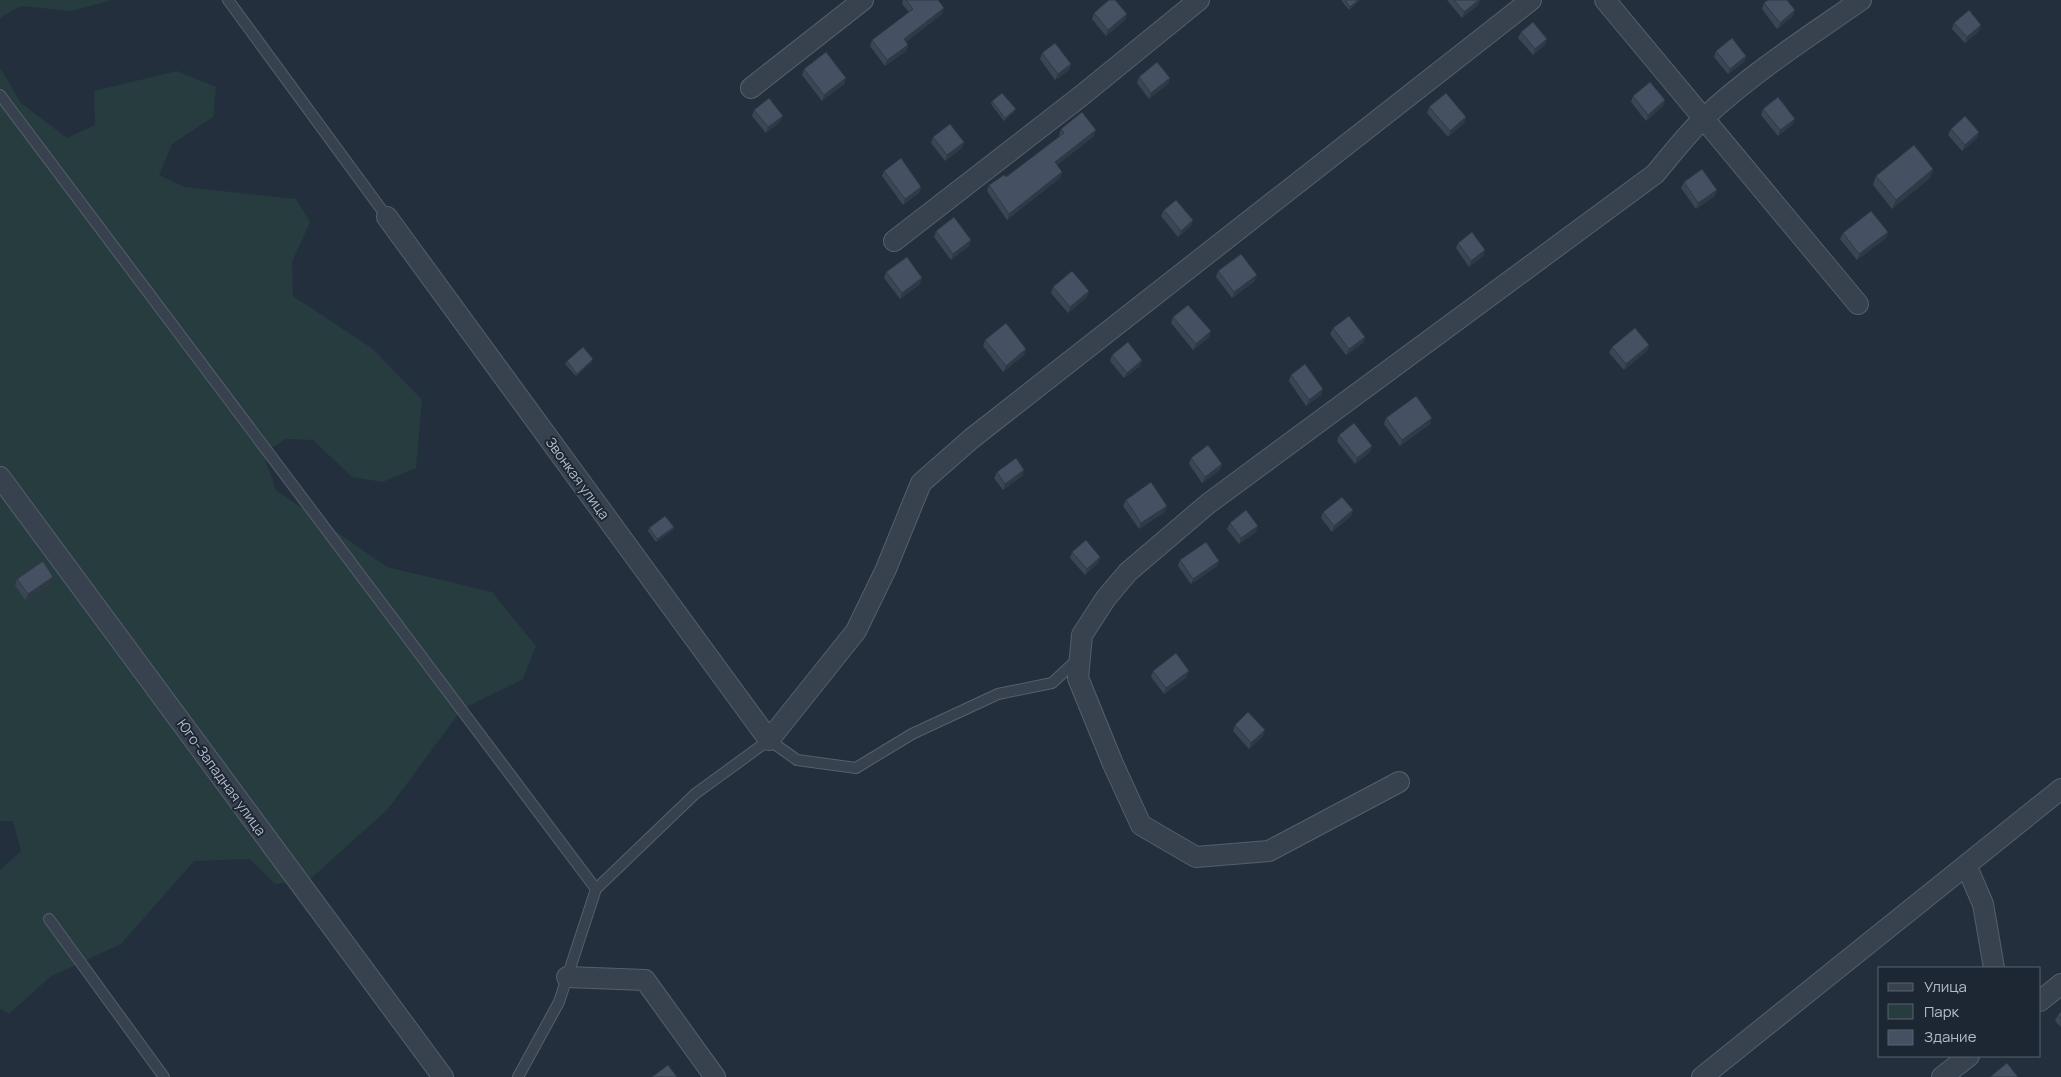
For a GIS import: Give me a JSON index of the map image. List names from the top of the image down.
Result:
{
  "streets": {
    "street": ["Звонкая улица", "Юго-Западная улица"]
  },
  "legend": ["Улица", "Парк", "Здание"]
}
